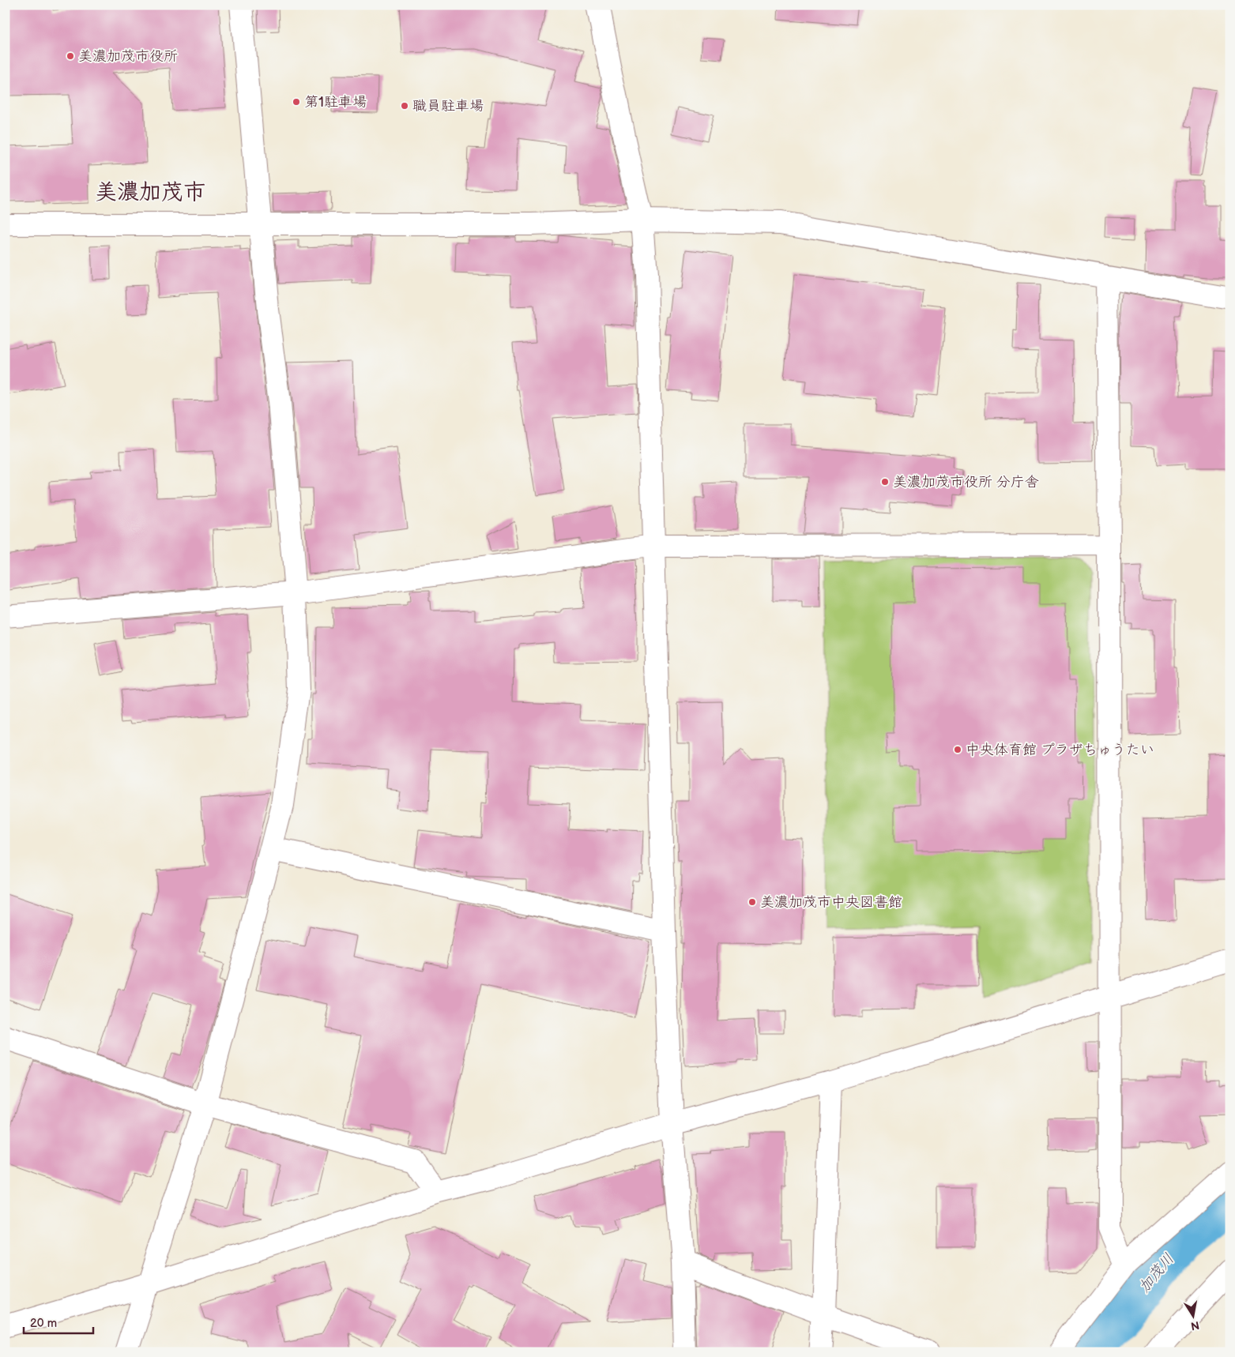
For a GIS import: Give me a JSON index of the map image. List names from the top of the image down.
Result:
{
  "districts": ["美濃加茂市"],
  "water": ["加茂川"],
  "places": [
    "美濃加茂市役所",
    "第1駐車場",
    "職員駐車場",
    "美濃加茂市役所 分庁舎",
    "中央体育館 プラザちゅうたい",
    "美濃加茂市中央図書館"
  ],
  "scale_bar": "20 m",
  "north": "bottom"
}
